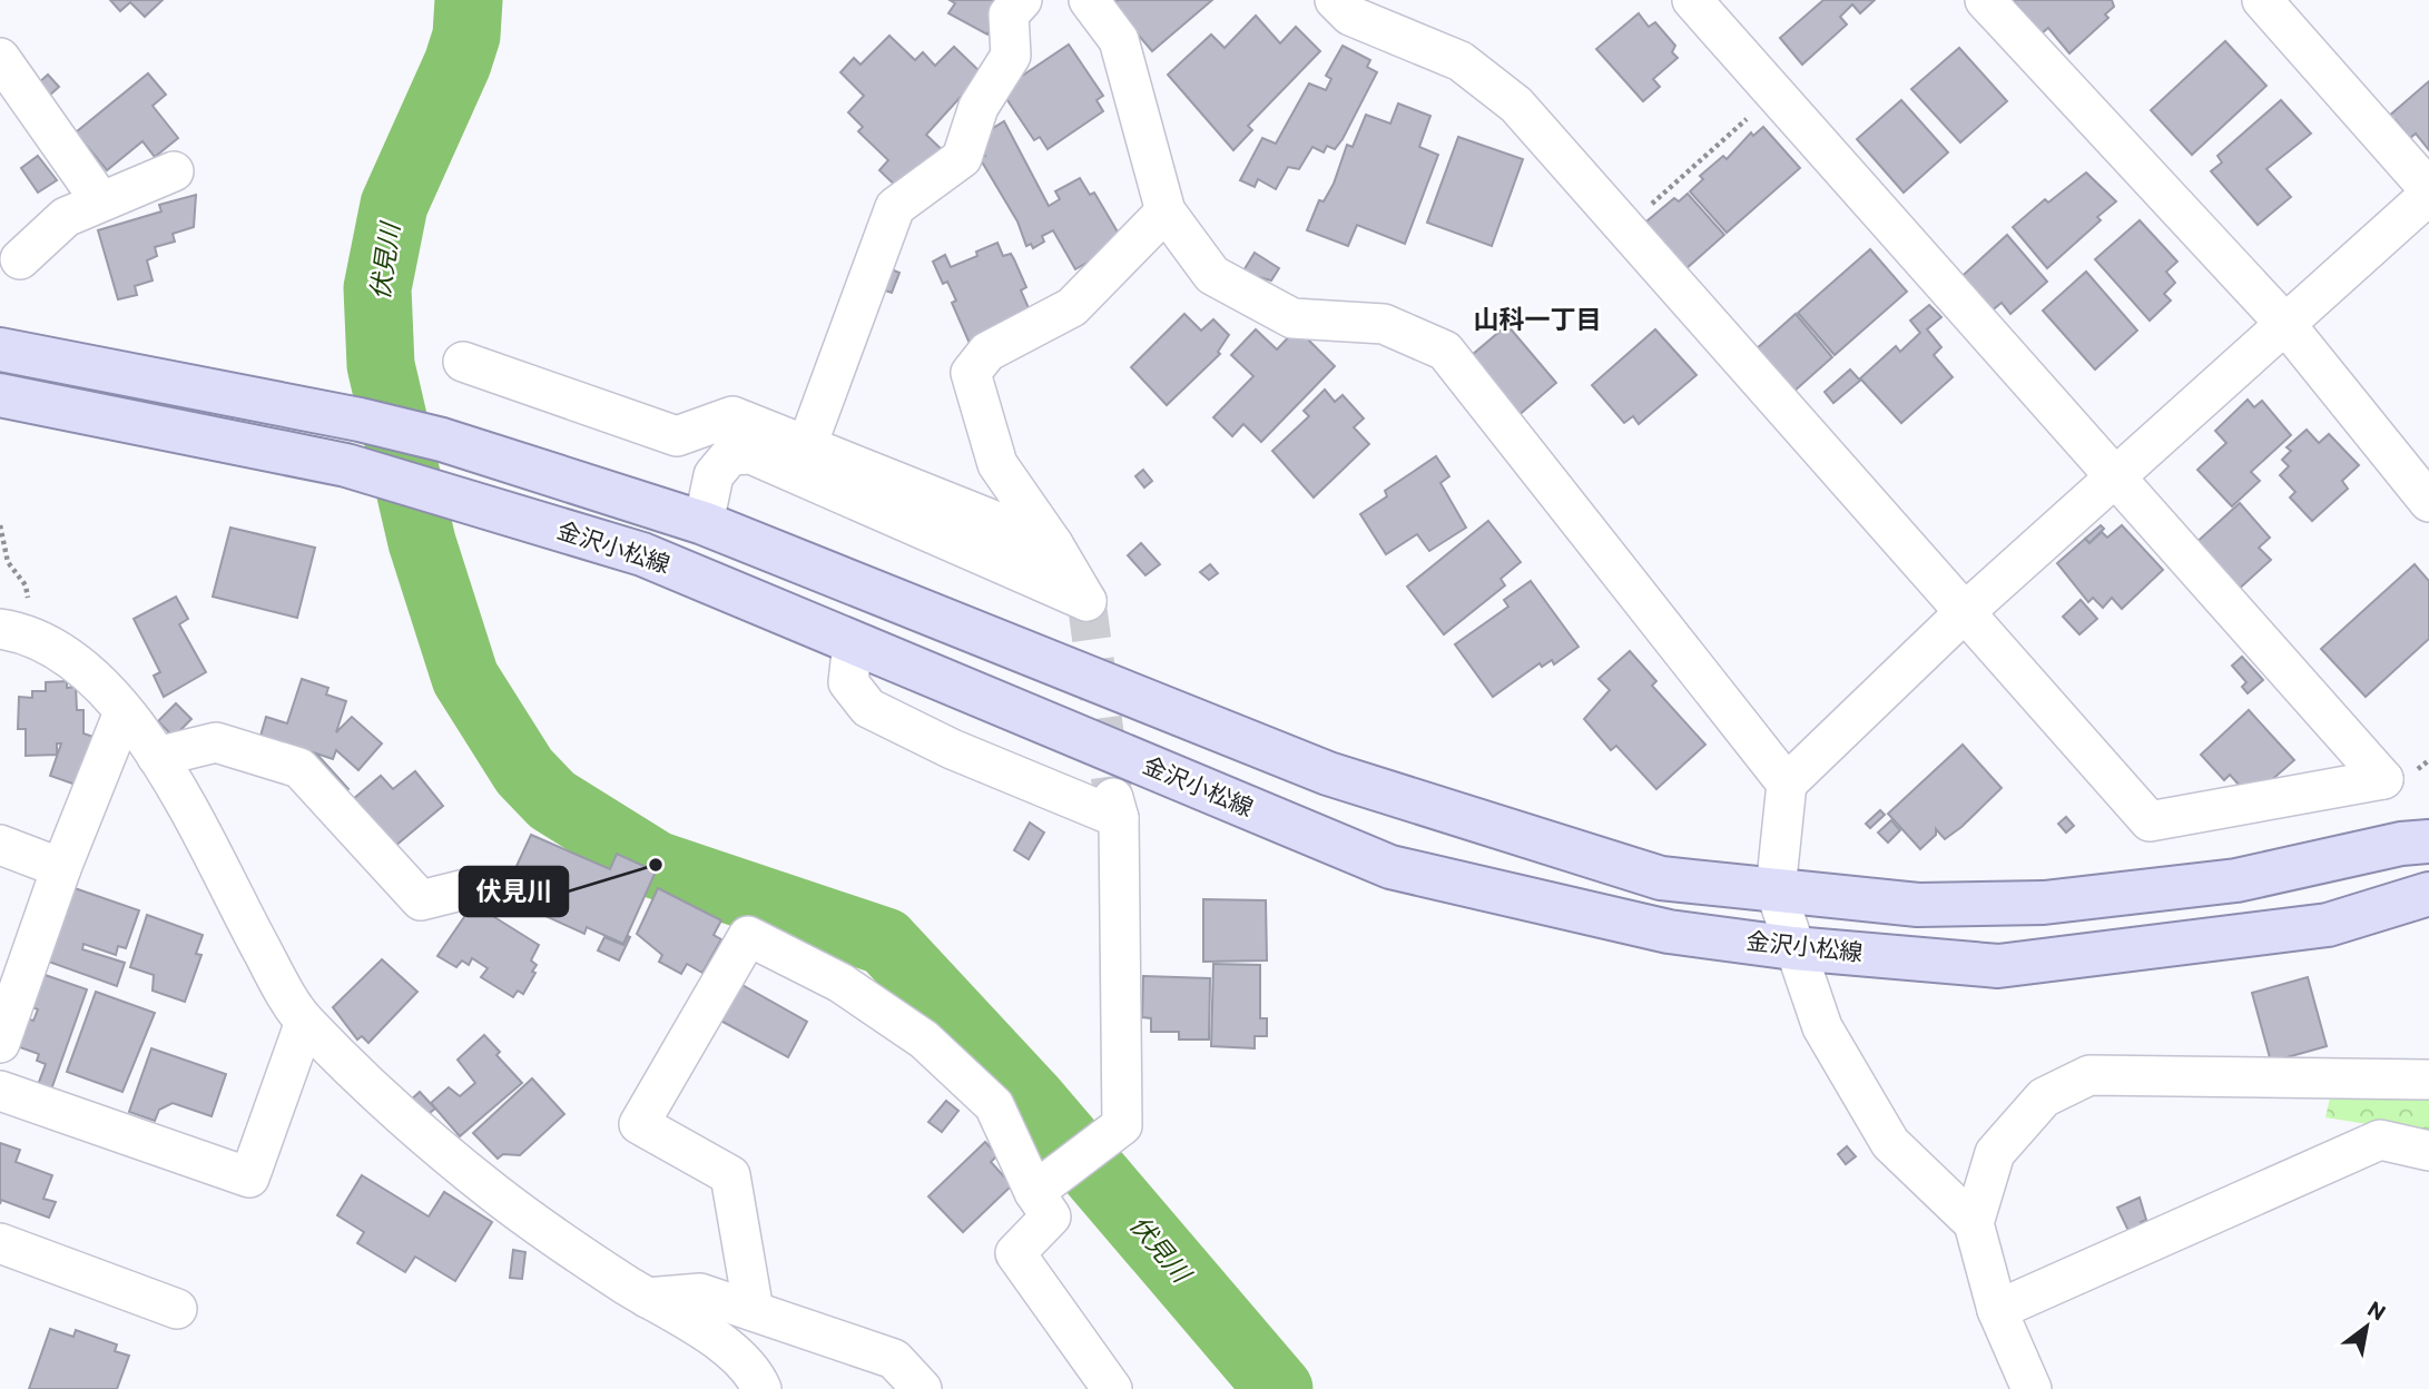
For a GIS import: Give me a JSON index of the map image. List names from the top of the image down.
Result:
{
  "streets": {
    "main road": ["金沢小松線"]
  },
  "districts": ["山科一丁目"],
  "water": ["伏見川"],
  "places": ["伏見川"],
  "north": "top right"
}
